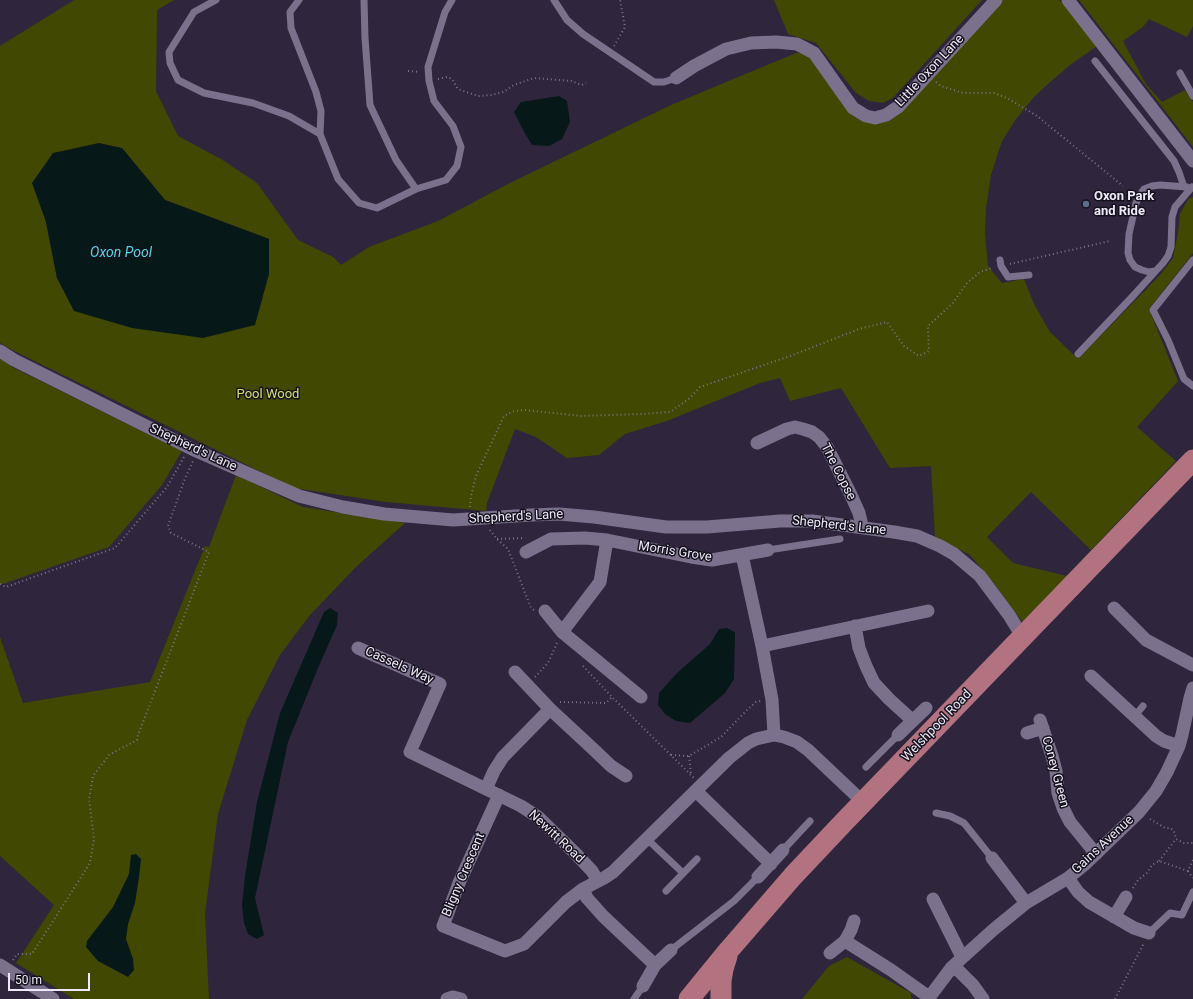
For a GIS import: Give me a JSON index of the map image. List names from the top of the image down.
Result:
{
  "streets": {
    "main road": ["Welshpool Road"],
    "street": [
      "Little Oxon Lane",
      "Shepherd's Lane",
      "The Copse",
      "Morris Grove",
      "Cassels Way",
      "Coney Green",
      "Newitt Road",
      "Gains Avenue",
      "Bligny Crescent"
    ]
  },
  "crossings": [
    ["Shepherd's Lane", "The Copse"],
    ["Shepherd's Lane", "Welshpool Road"],
    ["Cassels Way", "Newitt Road"],
    ["Welshpool Road", "Bligny Crescent"],
    ["Coney Green", "Gains Avenue"],
    ["Newitt Road", "Bligny Crescent"]
  ],
  "water": ["Oxon Pool"],
  "parks": ["Pool Wood"],
  "places": ["Oxon Park and Ride"],
  "scale_bar": "50 m"
}
